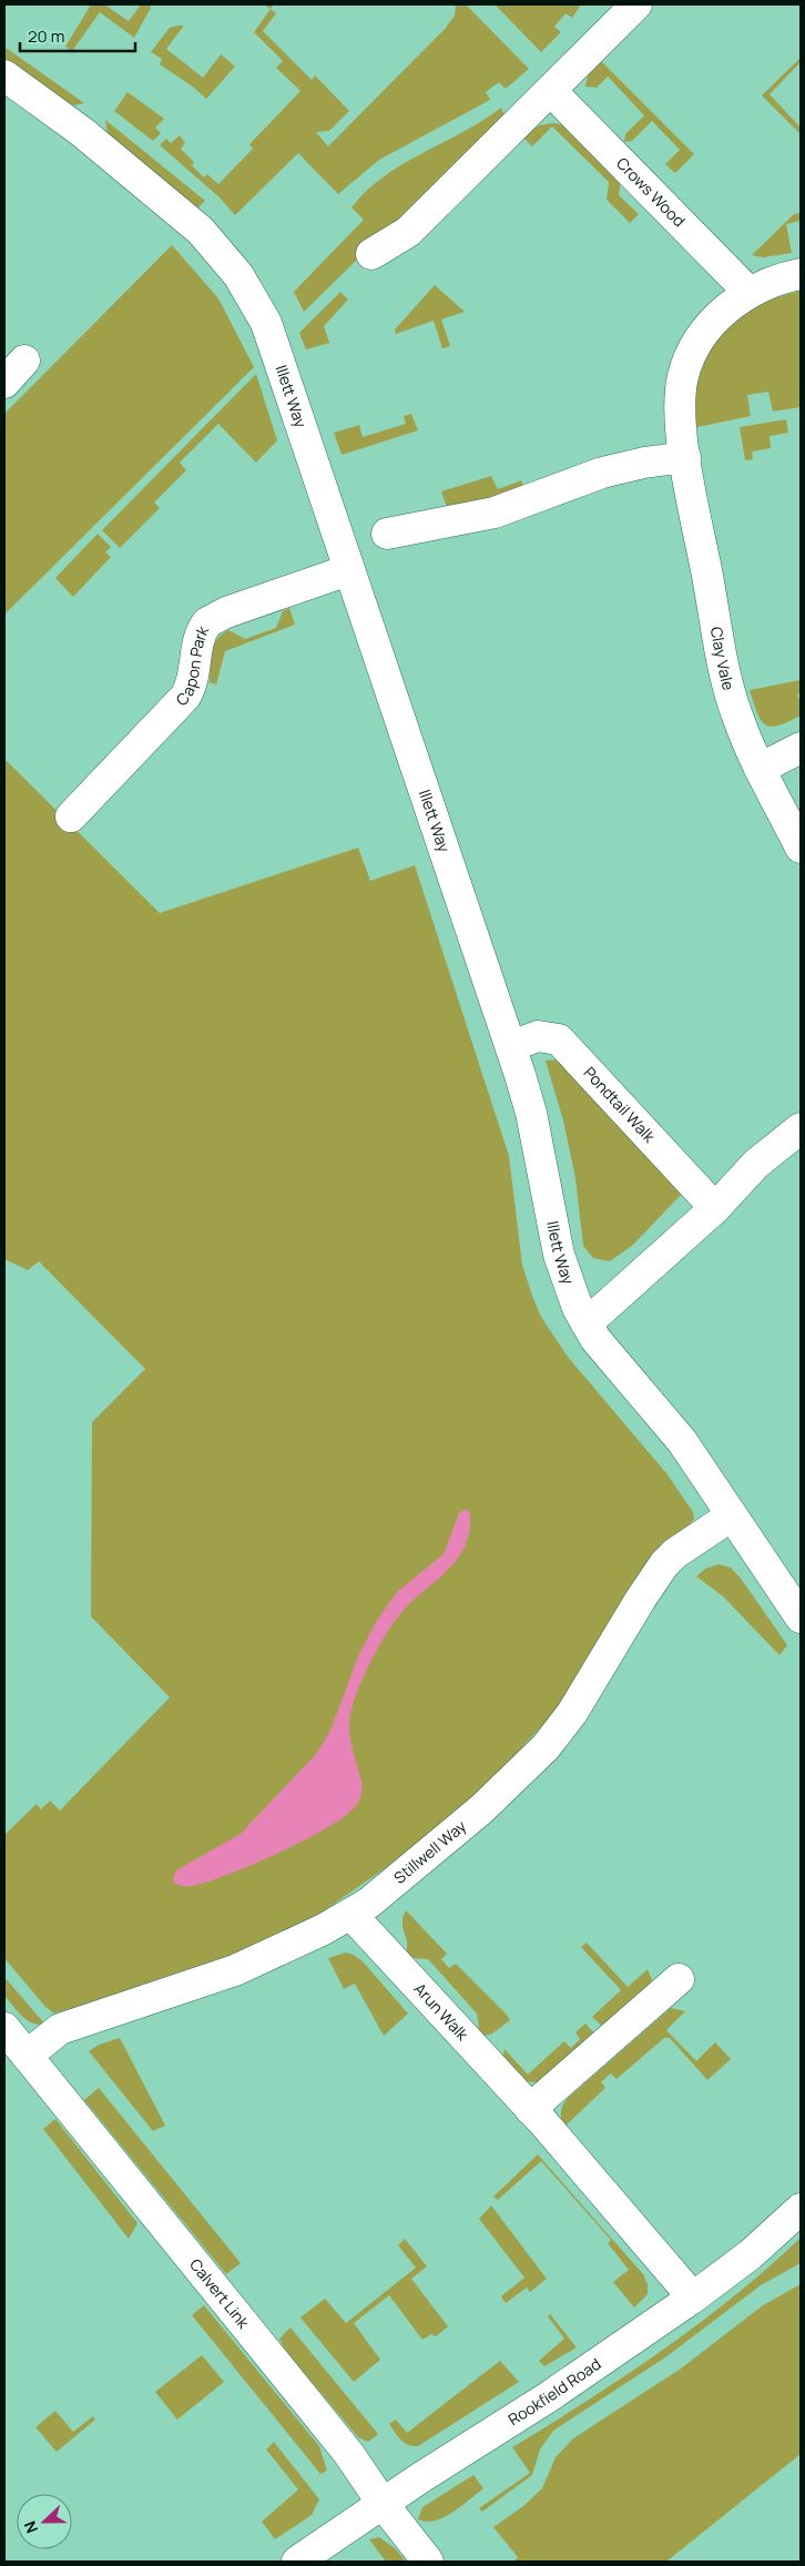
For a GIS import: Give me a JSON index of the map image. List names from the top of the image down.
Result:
{
  "streets": {
    "street": [
      "Crows Wood",
      "Illett Way",
      "Clay Vale",
      "Capon Park",
      "Pondtail Walk",
      "Stillwell Way",
      "Arun Walk",
      "Calvert Link",
      "Rookfield Road"
    ]
  },
  "crossings": [
    ["Crows Wood", "Clay Vale"],
    ["Illett Way", "Capon Park"],
    ["Illett Way", "Pondtail Walk"],
    ["Illett Way", "Stillwell Way"],
    ["Stillwell Way", "Arun Walk"],
    ["Stillwell Way", "Calvert Link"],
    ["Arun Walk", "Rookfield Road"],
    ["Calvert Link", "Rookfield Road"]
  ],
  "scale_bar": "20 m",
  "north": "left"
}
